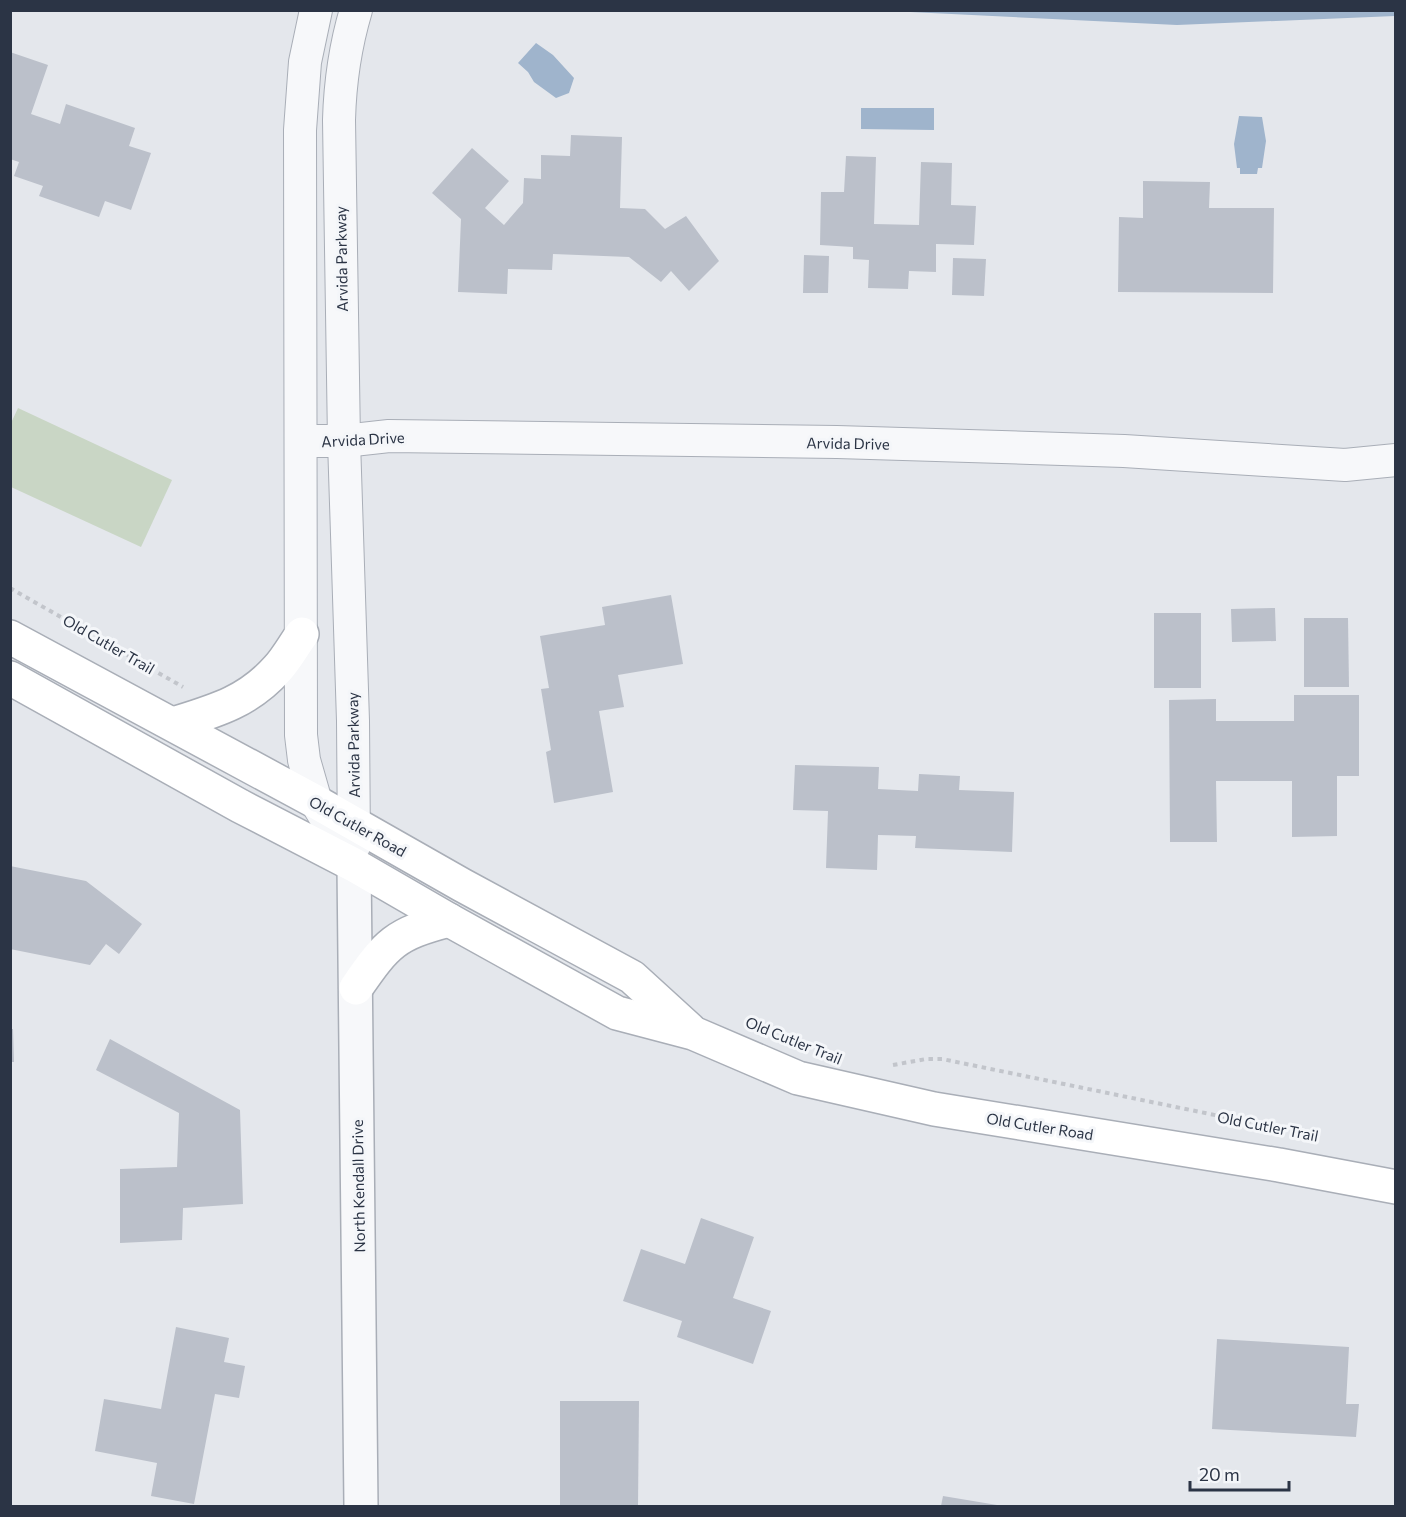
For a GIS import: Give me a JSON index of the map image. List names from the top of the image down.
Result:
{
  "streets": {
    "main road": ["Old Cutler Road"],
    "street": ["Arvida Parkway", "Arvida Drive", "North Kendall Drive"],
    "path": ["Old Cutler Trail"]
  },
  "crossings": [
    ["Arvida Parkway", "Arvida Drive"],
    ["Arvida Parkway", "Old Cutler Road"],
    ["Arvida Parkway", "North Kendall Drive"],
    ["Old Cutler Road", "North Kendall Drive"]
  ],
  "scale_bar": "20 m"
}
